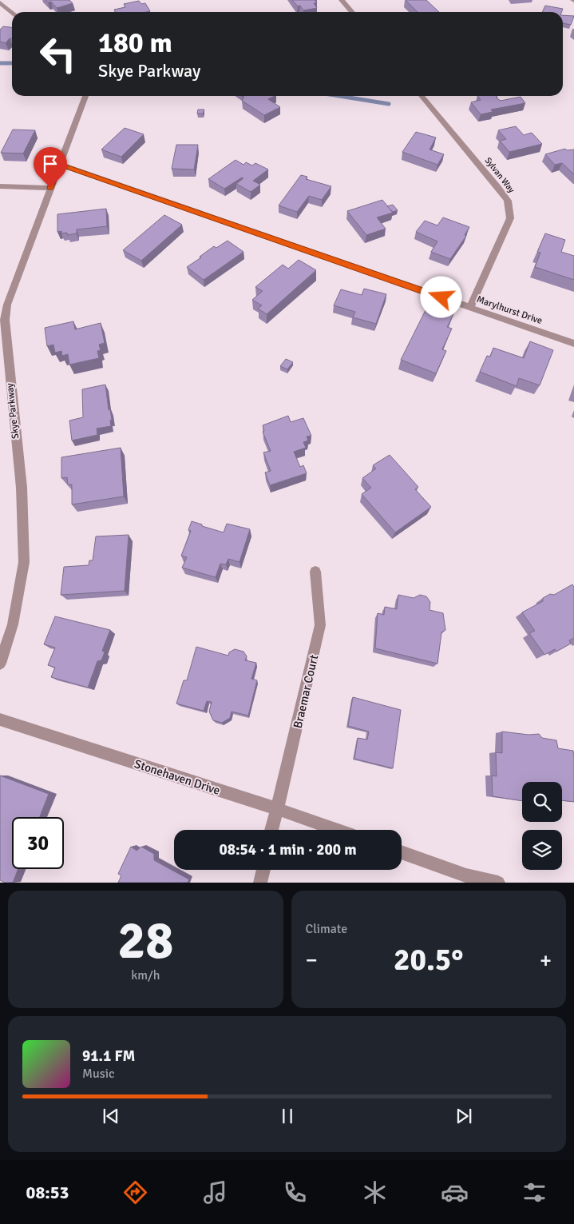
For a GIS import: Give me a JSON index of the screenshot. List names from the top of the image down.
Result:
{
  "streets": {
    "street": [
      "Sylvan Way",
      "Marylhurst Drive",
      "Skye Parkway",
      "Braemar Court",
      "Stonehaven Drive"
    ]
  },
  "crossings": [
    ["Sylvan Way", "Marylhurst Drive"],
    ["Marylhurst Drive", "Skye Parkway"],
    ["Braemar Court", "Stonehaven Drive"]
  ],
  "page": {
    "turn": ["180 m", "Skye Parkway"],
    "limit": "30",
    "trip": "08:54 · 1 min · 200 m",
    "tile": [
      ["28", "km/h"],
      "Climate"
    ],
    "heat": ["−", "20.5°", "+"],
    "song": ["91.1 FM", "Music"],
    "tabs": "08:53"
  }
}
